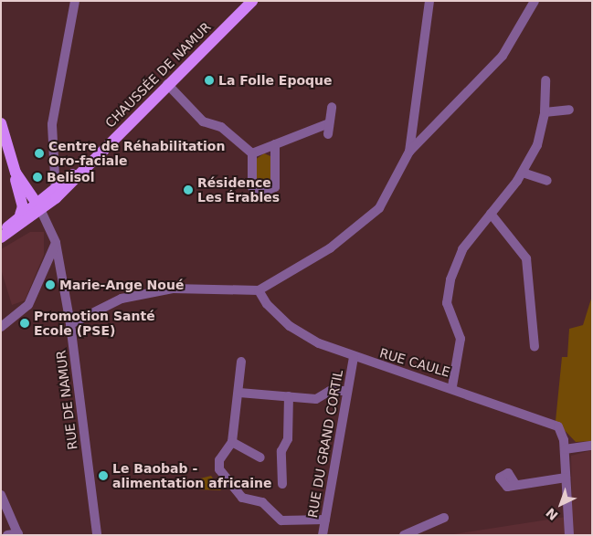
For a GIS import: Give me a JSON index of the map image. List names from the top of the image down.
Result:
{
  "streets": {
    "main road": ["CHAUSSÉE DE NAMUR"],
    "street": ["RUE CAULE", "RUE DE NAMUR", "RUE DU GRAND CORTIL"]
  },
  "crossings": [
    ["CHAUSSÉE DE NAMUR", "RUE DE NAMUR"],
    ["RUE CAULE", "RUE DU GRAND CORTIL"]
  ],
  "places": [
    "La Folle Epoque",
    "Centre de Réhabilitation Oro-faciale",
    "Belisol",
    "Résidence Les Érables",
    "Marie-Ange Noué",
    "Promotion Santé Ecole (PSE)",
    "Le Baobab - alimentation africaine"
  ],
  "north": "bottom left"
}
